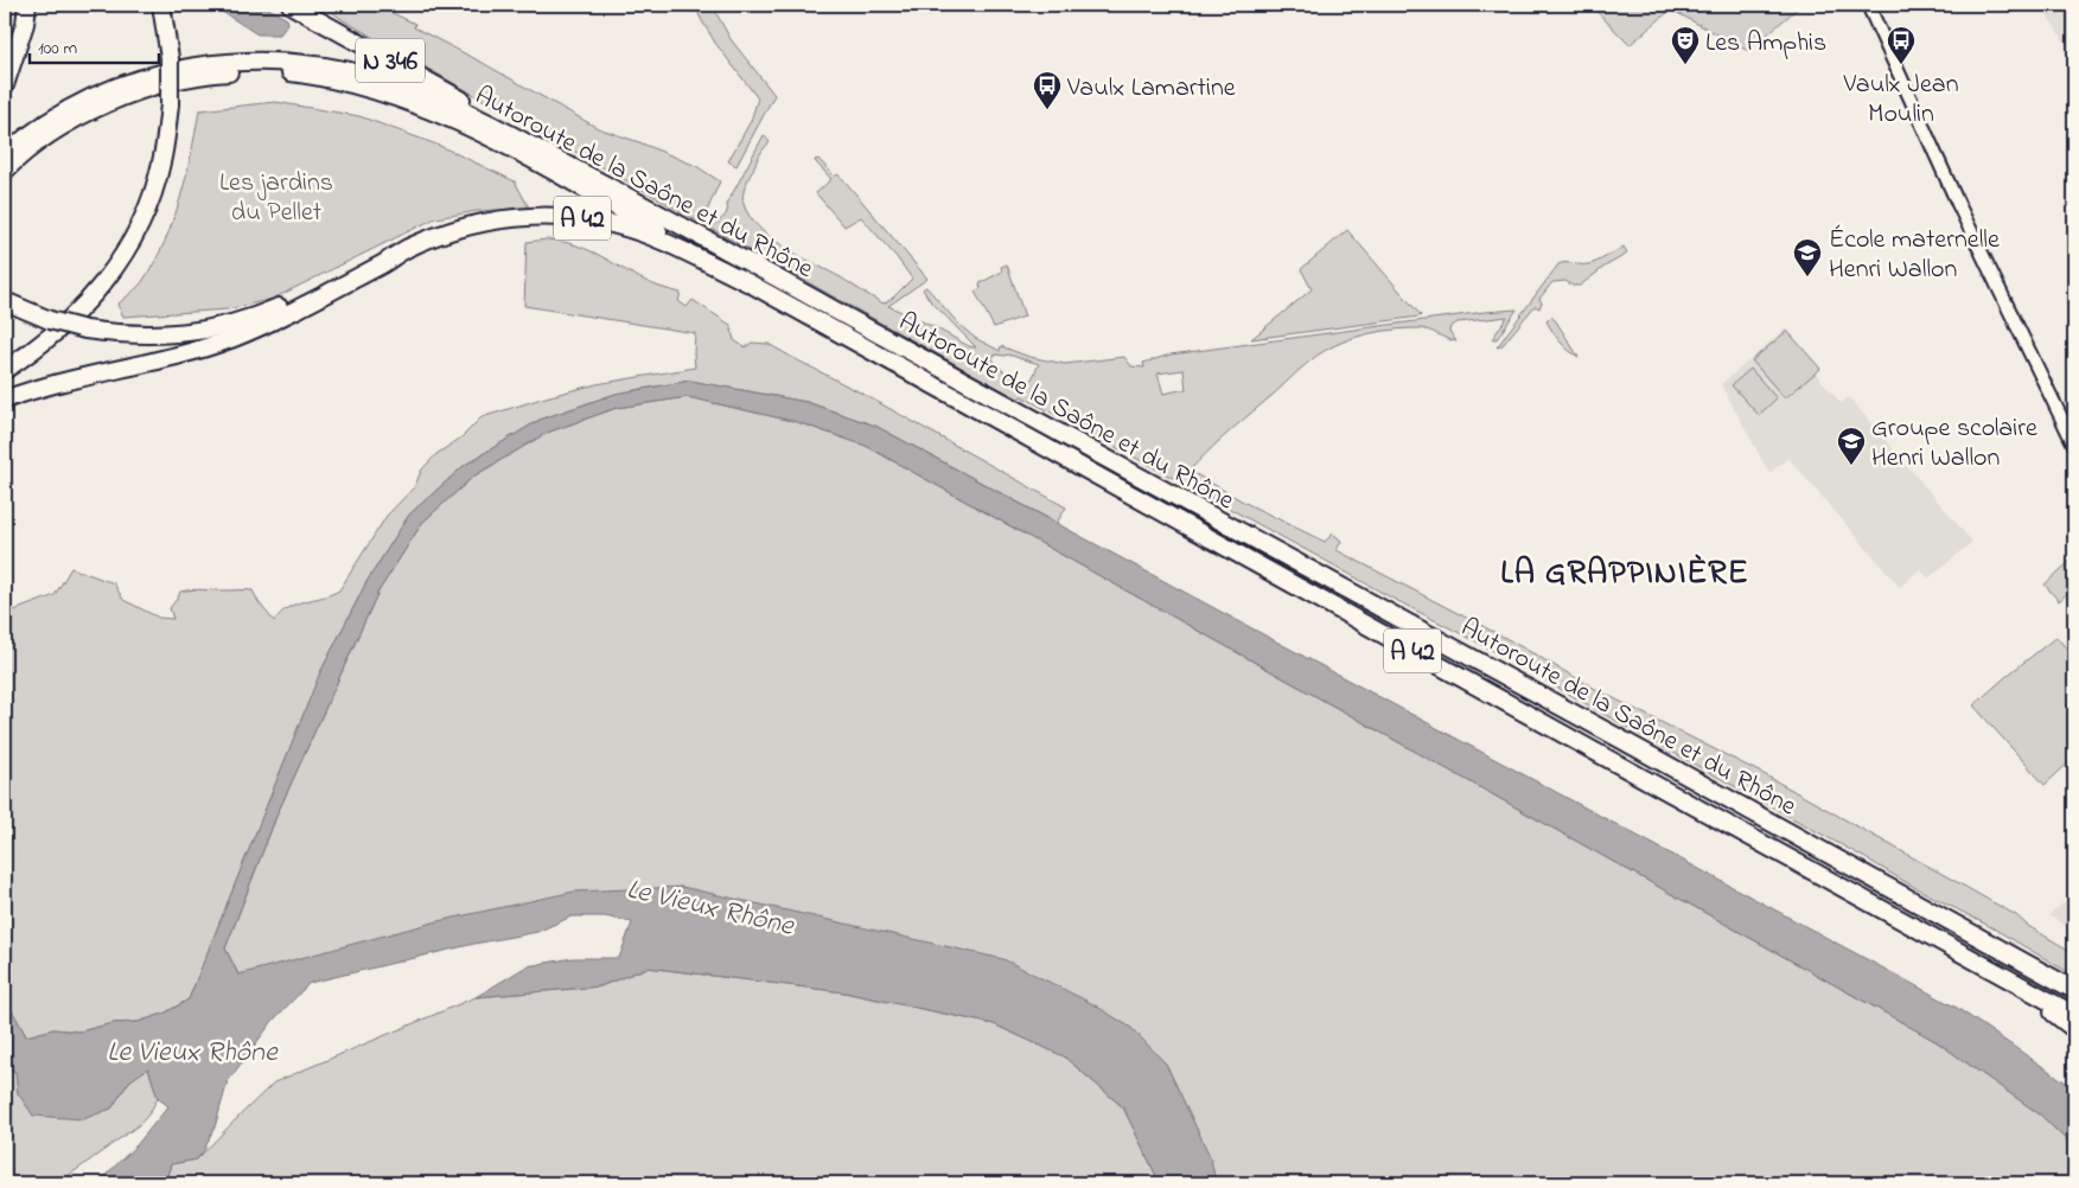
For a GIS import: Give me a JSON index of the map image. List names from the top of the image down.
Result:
{
  "streets": {
    "highway": ["N 346", "Autoroute de la Saône et du Rhône", "A 42"]
  },
  "crossings": [
    ["N 346", "Autoroute de la Saône et du Rhône"]
  ],
  "districts": ["LA GRAPPINIÈRE"],
  "water": ["Le Vieux Rhône"],
  "parks": ["Les jardins du Pellet"],
  "places": {
    "theatre": ["Les Amphis"],
    "bus stop": ["Vaulx Jean Moulin", "Vaulx Lamartine"],
    "school or university": ["École maternelle Henri Wallon", "Groupe scolaire Henri Wallon"]
  },
  "scale_bar": "100 m"
}
